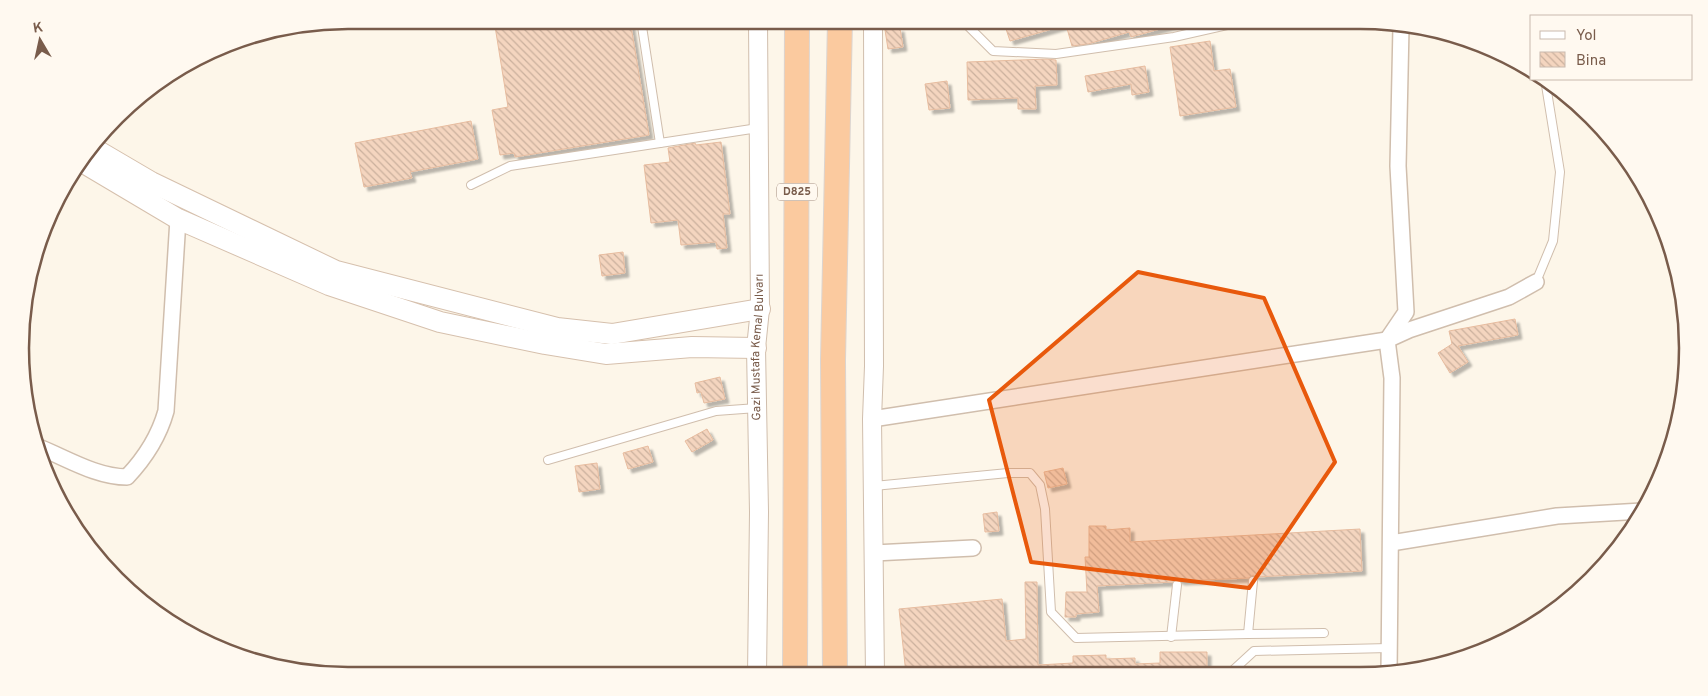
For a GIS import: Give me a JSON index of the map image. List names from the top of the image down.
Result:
{
  "streets": {
    "highway": ["D825"],
    "street": ["Gazi Mustafa Kemal Bulvarı"]
  },
  "legend": ["Yol", "Bina"],
  "north": "top"
}
